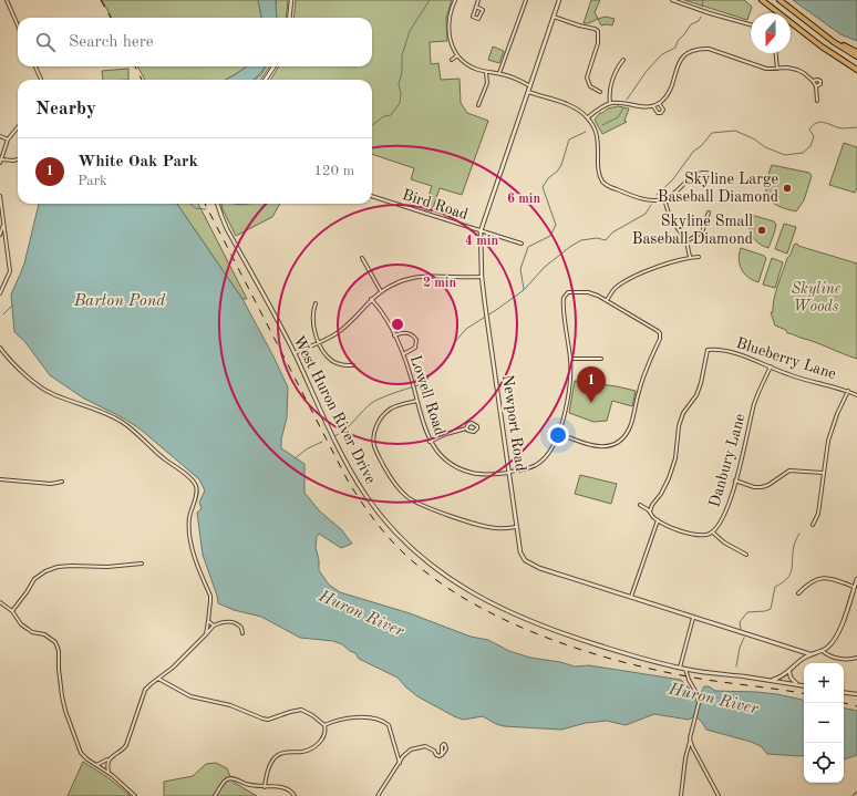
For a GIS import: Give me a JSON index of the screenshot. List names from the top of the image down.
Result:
{
  "streets": {
    "street": [
      "Bird Road",
      "Blueberry Lane",
      "Lowell Road",
      "West Huron River Drive",
      "Newport Road",
      "Danbury Lane"
    ]
  },
  "crossings": [
    ["Bird Road", "Newport Road"],
    ["Blueberry Lane", "Danbury Lane"],
    ["Lowell Road", "Newport Road"]
  ],
  "water": ["Barton Pond", "Huron River"],
  "parks": ["Skyline Woods"],
  "places": ["Skyline Large Baseball Diamond", "Skyline Small Baseball Diamond"],
  "north": "bottom",
  "page": {
    "search": "Search here",
    "heading": "Nearby",
    "list": [
      {
        "mark": "1",
        "name": "White Oak Park",
        "note": "Park",
        "value": "120 m"
      }
    ],
    "pins": "1",
    "map_buttons": ["+", "−"]
  },
  "rings": ["6 min", "4 min", "2 min"]
}
